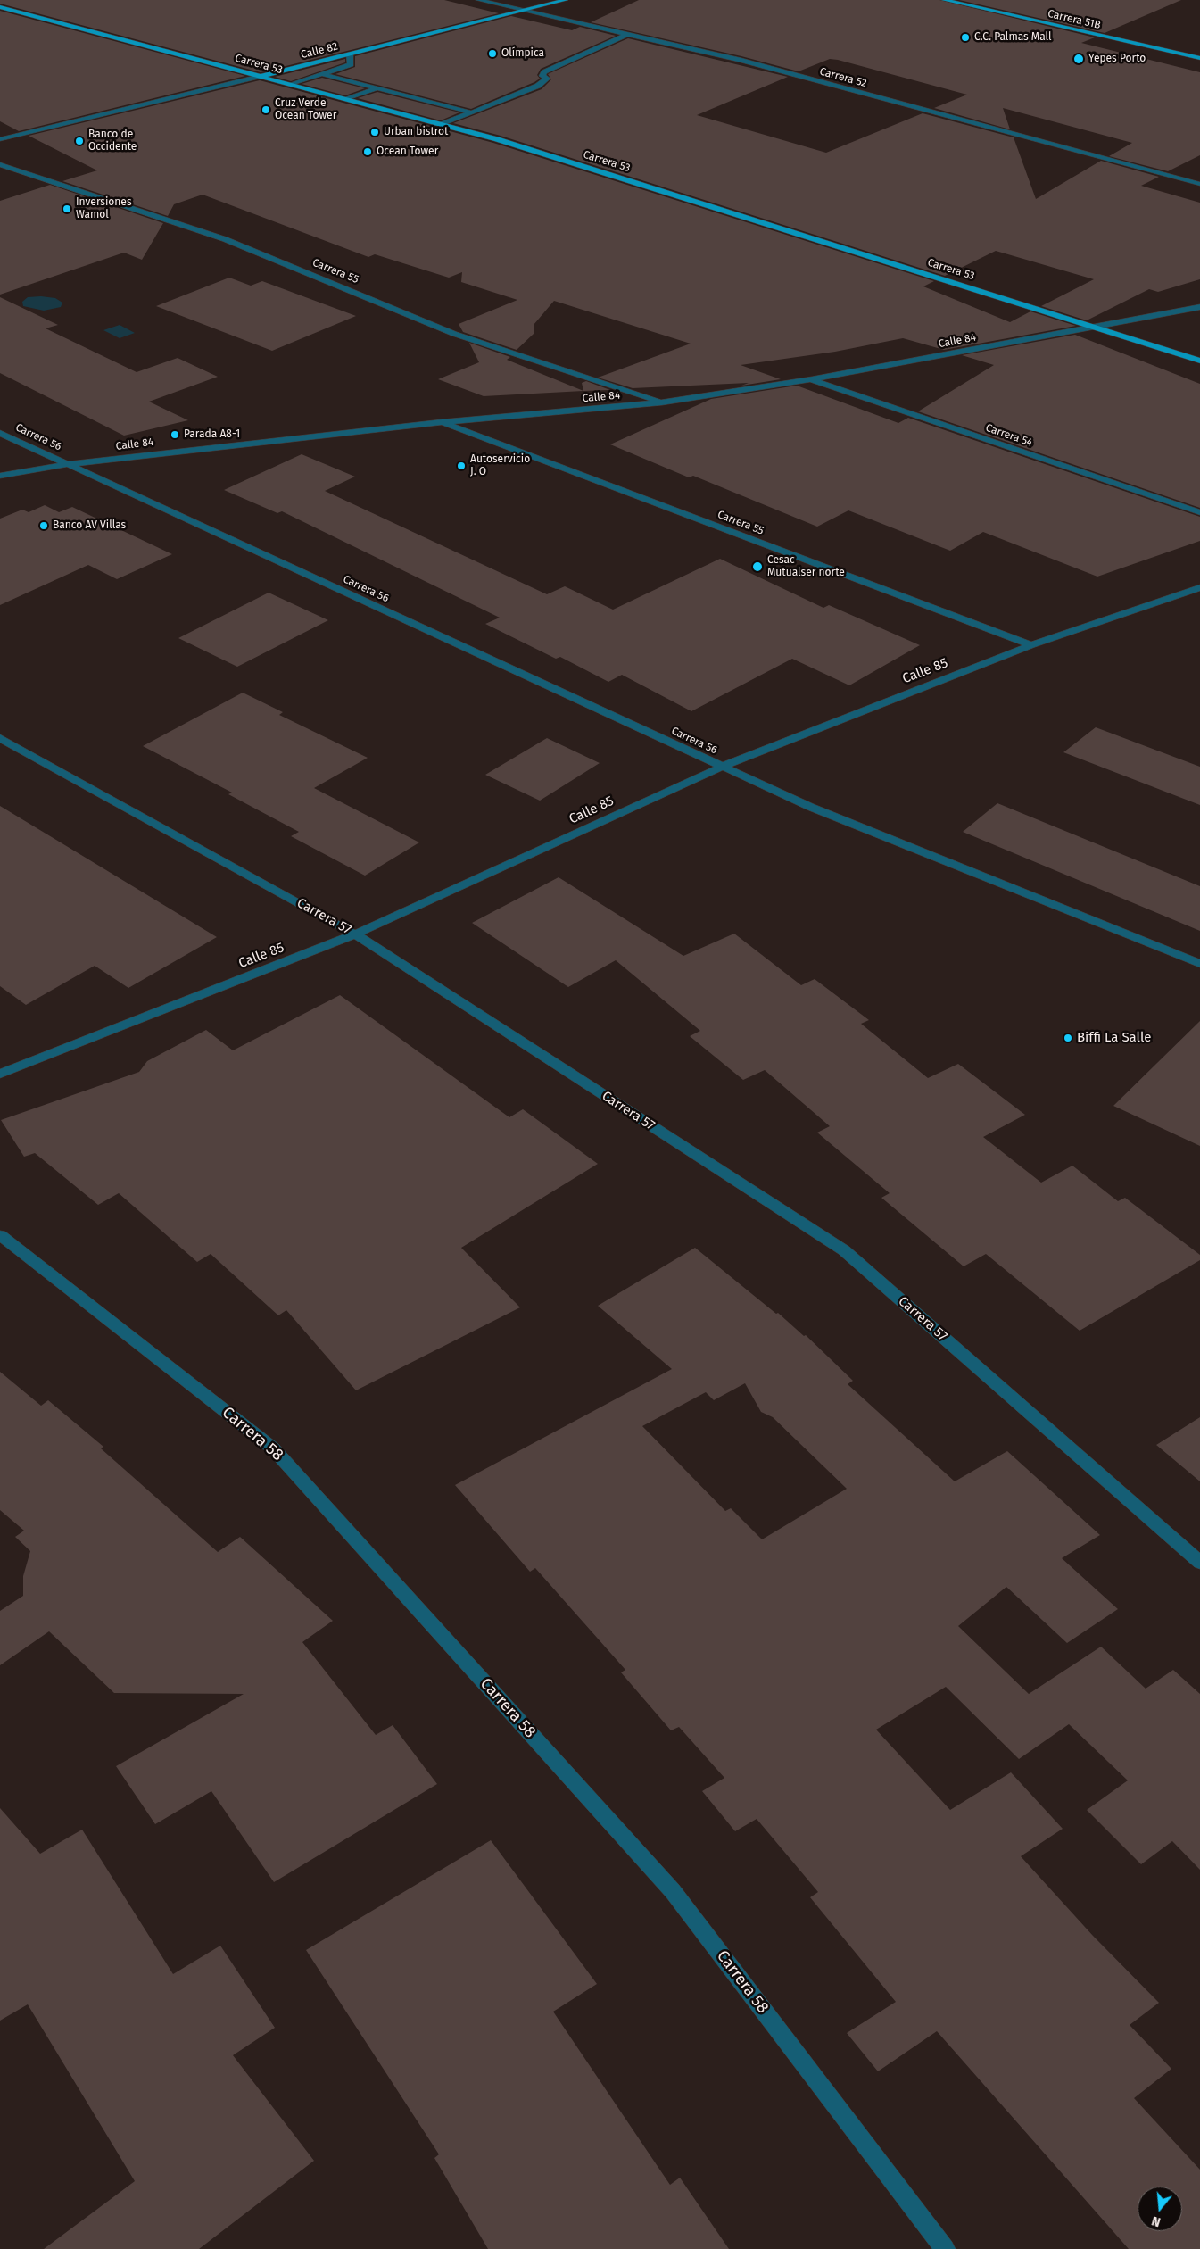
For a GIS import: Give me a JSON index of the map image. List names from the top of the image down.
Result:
{
  "streets": {
    "main road": ["Carrera 51B", "Calle 82", "Carrera 53"],
    "street": [
      "Carrera 52",
      "Carrera 55",
      "Calle 84",
      "Carrera 54",
      "Carrera 56",
      "Calle 85",
      "Carrera 57",
      "Carrera 58"
    ]
  },
  "crossings": [
    ["Calle 82", "Carrera 53"],
    ["Calle 82", "Carrera 52"],
    ["Carrera 53", "Calle 84"],
    ["Carrera 55", "Calle 84"],
    ["Carrera 55", "Calle 85"],
    ["Calle 84", "Carrera 54"],
    ["Calle 84", "Carrera 56"],
    ["Carrera 56", "Calle 85"],
    ["Calle 85", "Carrera 57"]
  ],
  "places": [
    "C.C. Palmas Mall",
    "Olímpica",
    "Yepes Porto",
    "Cruz Verde Ocean Tower",
    "Urban bistrot",
    "Banco de Occidente",
    "Ocean Tower",
    "Inversiones Wamol",
    "Parada A8-1",
    "Autoservicio J. O",
    "Banco AV Villas",
    "Cesac Mutualser norte",
    "Biffi La Salle"
  ],
  "north": "bottom"
}
